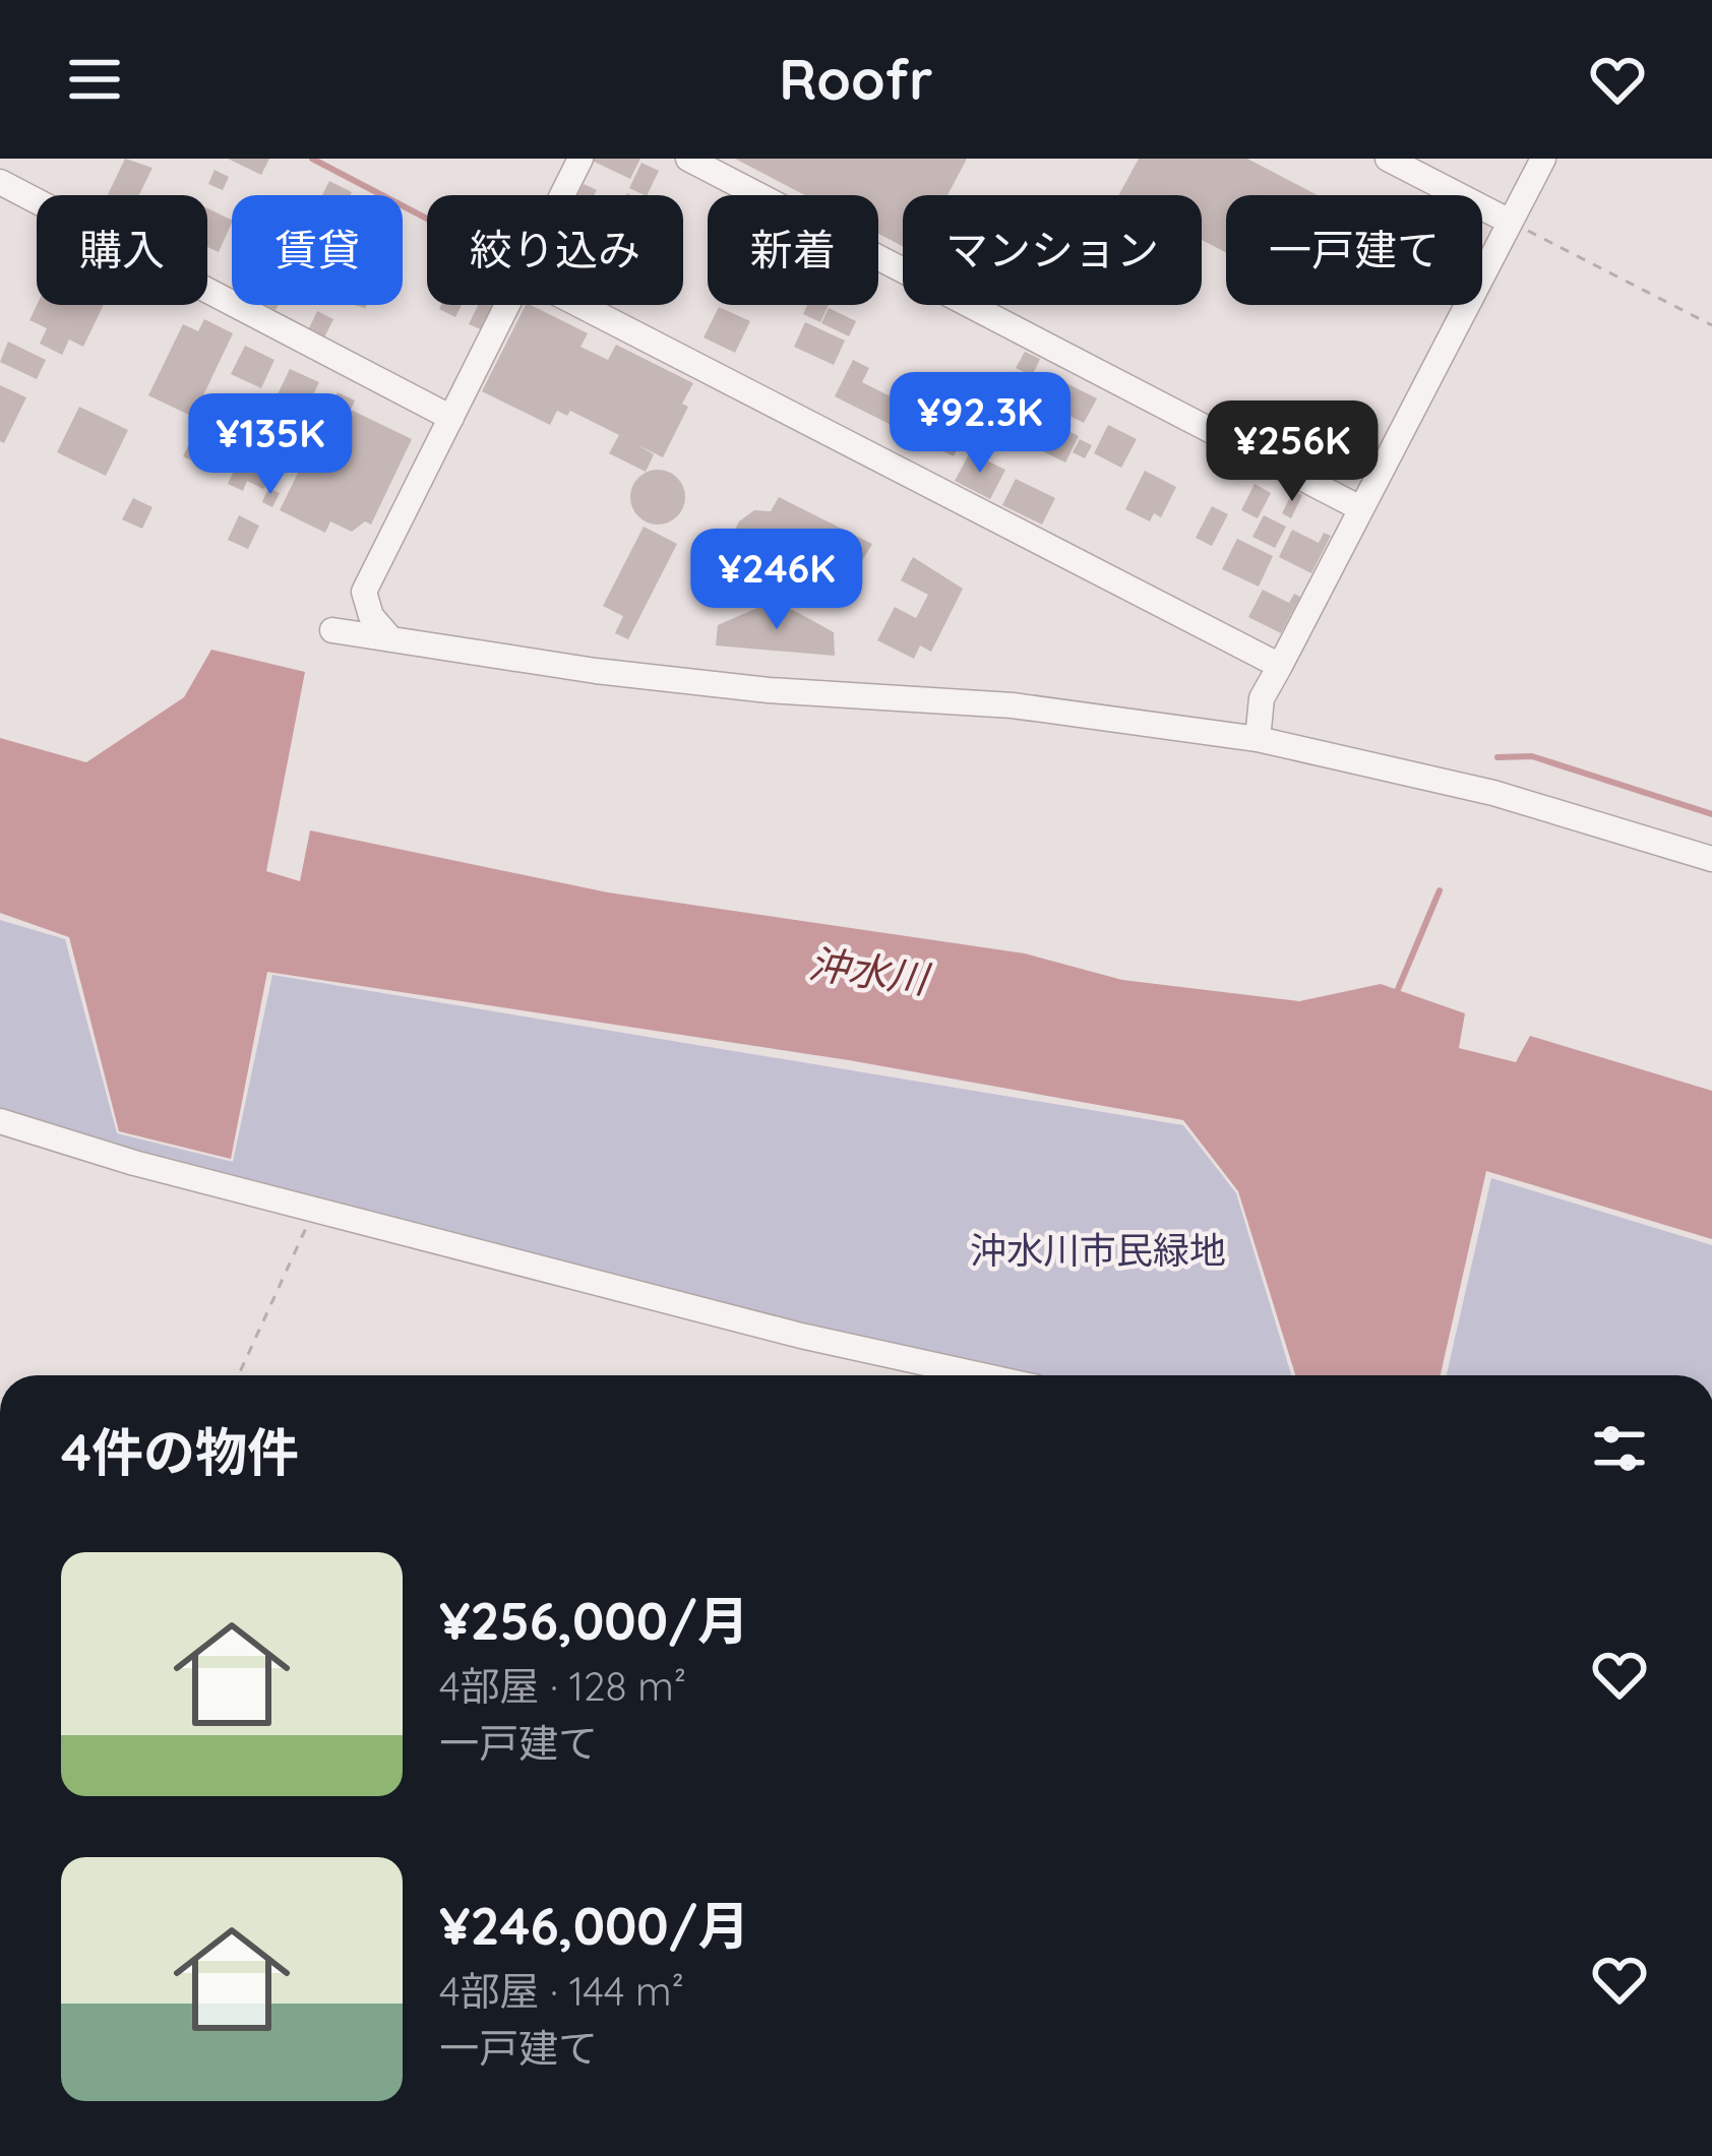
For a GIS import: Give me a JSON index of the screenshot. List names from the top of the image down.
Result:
{
  "water": ["沖水川"],
  "parks": ["沖水川市民緑地"],
  "page": {
    "header": "Roofr",
    "chip": [
      "購入",
      "賃貸",
      "絞り込み",
      "新着",
      "マンション",
      "一戸建て"
    ],
    "price": [
      "¥92.3K",
      "¥135K",
      "¥256K",
      "¥246K"
    ],
    "heading": "4件の物件",
    "list": [
      {
        "name": "¥256,000/月",
        "note": "4部屋 · 128 m² · 一戸建て"
      },
      {
        "name": "¥246,000/月",
        "note": "4部屋 · 144 m² · 一戸建て"
      }
    ]
  }
}
